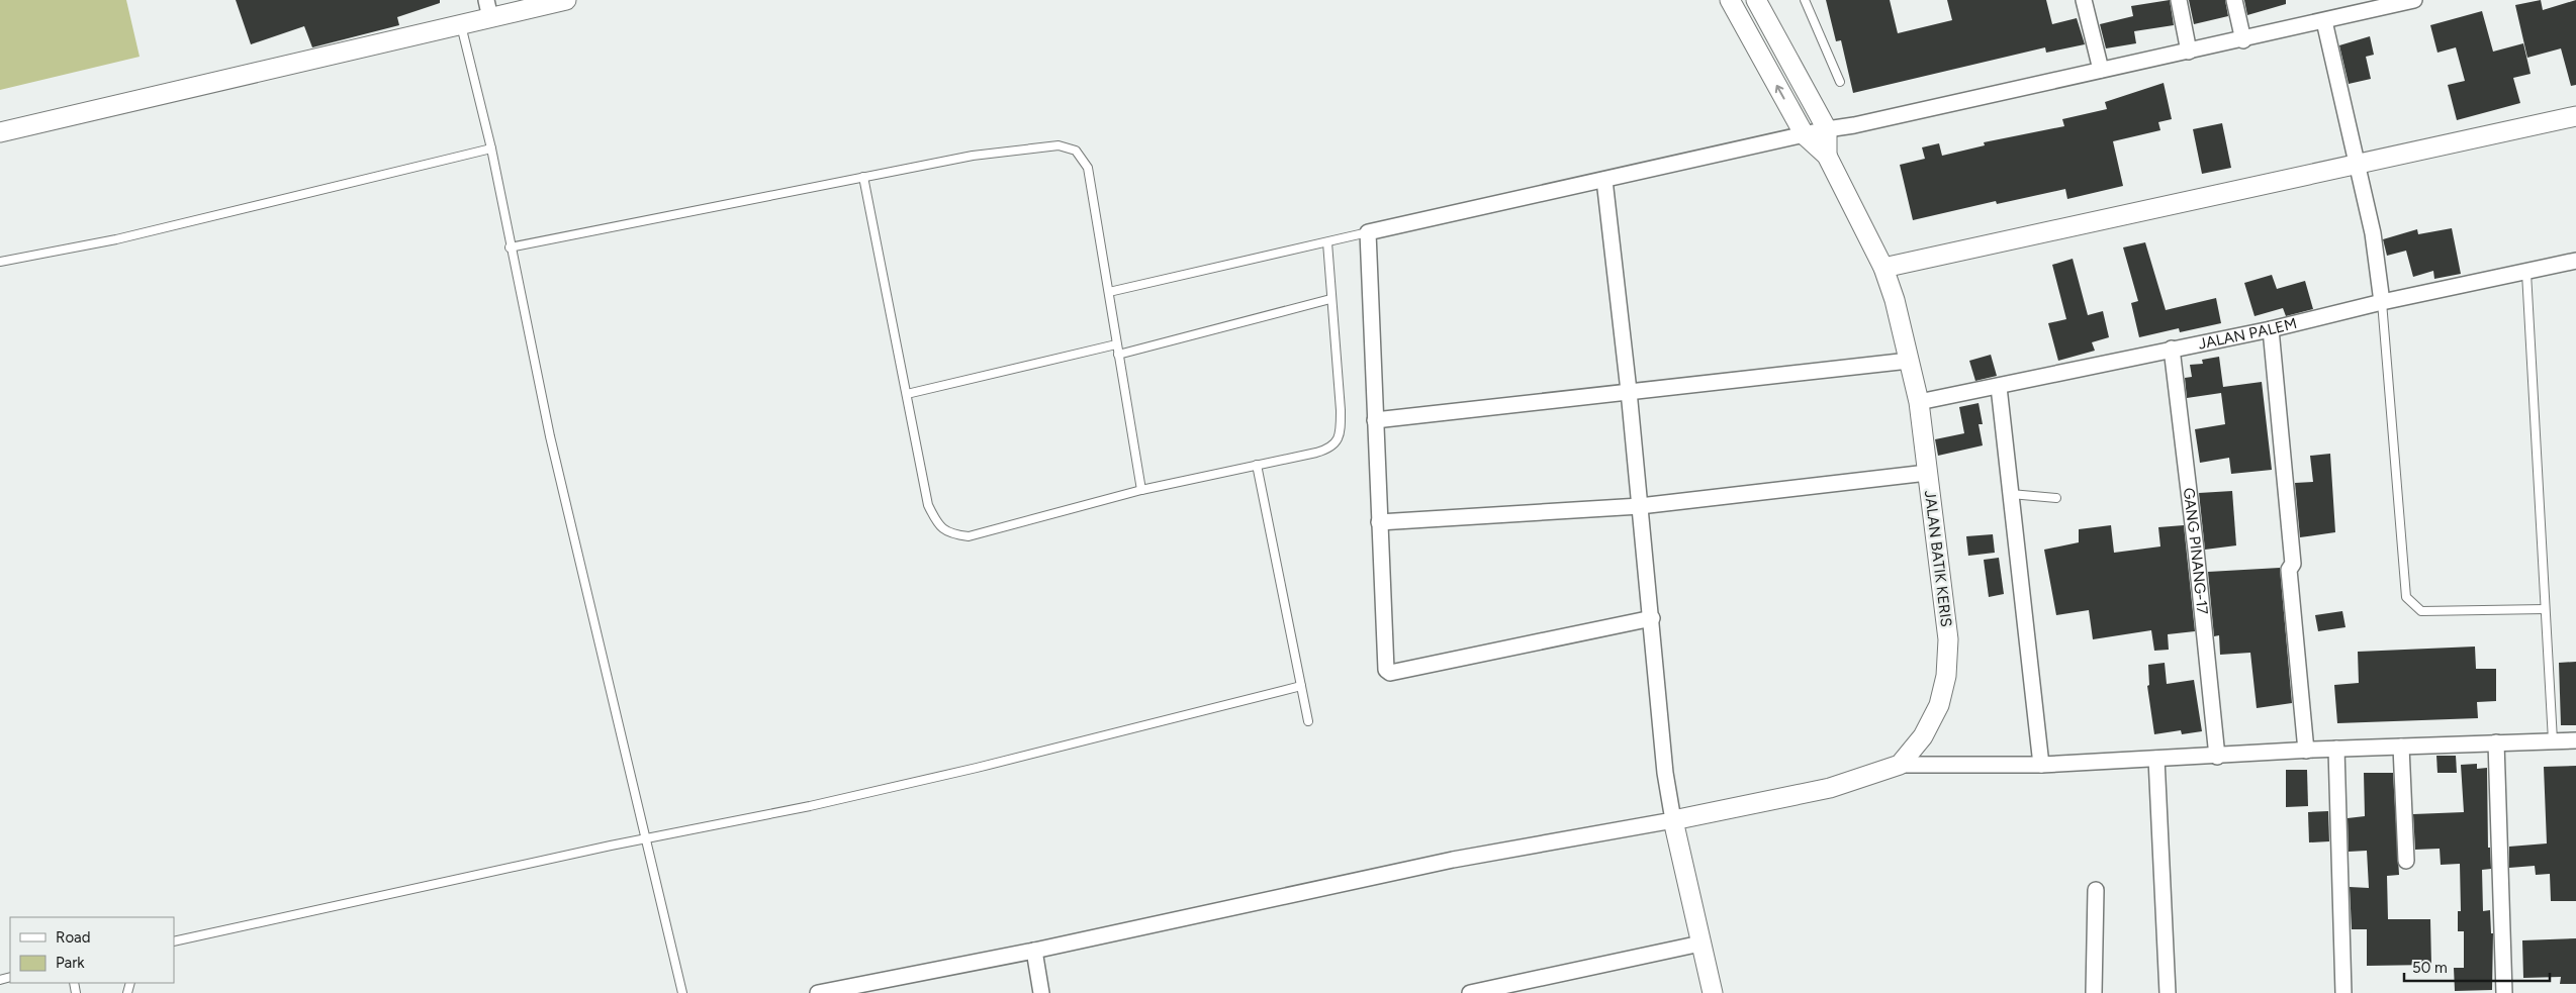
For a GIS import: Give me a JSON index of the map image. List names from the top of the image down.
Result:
{
  "streets": {
    "street": ["JALAN PALEM", "GANG PINANG-17", "JALAN BATIK KERIS"]
  },
  "crossings": [
    ["JALAN PALEM", "GANG PINANG-17"],
    ["JALAN PALEM", "JALAN BATIK KERIS"]
  ],
  "legend": ["Road", "Park"],
  "scale_bar": "50 m"
}
